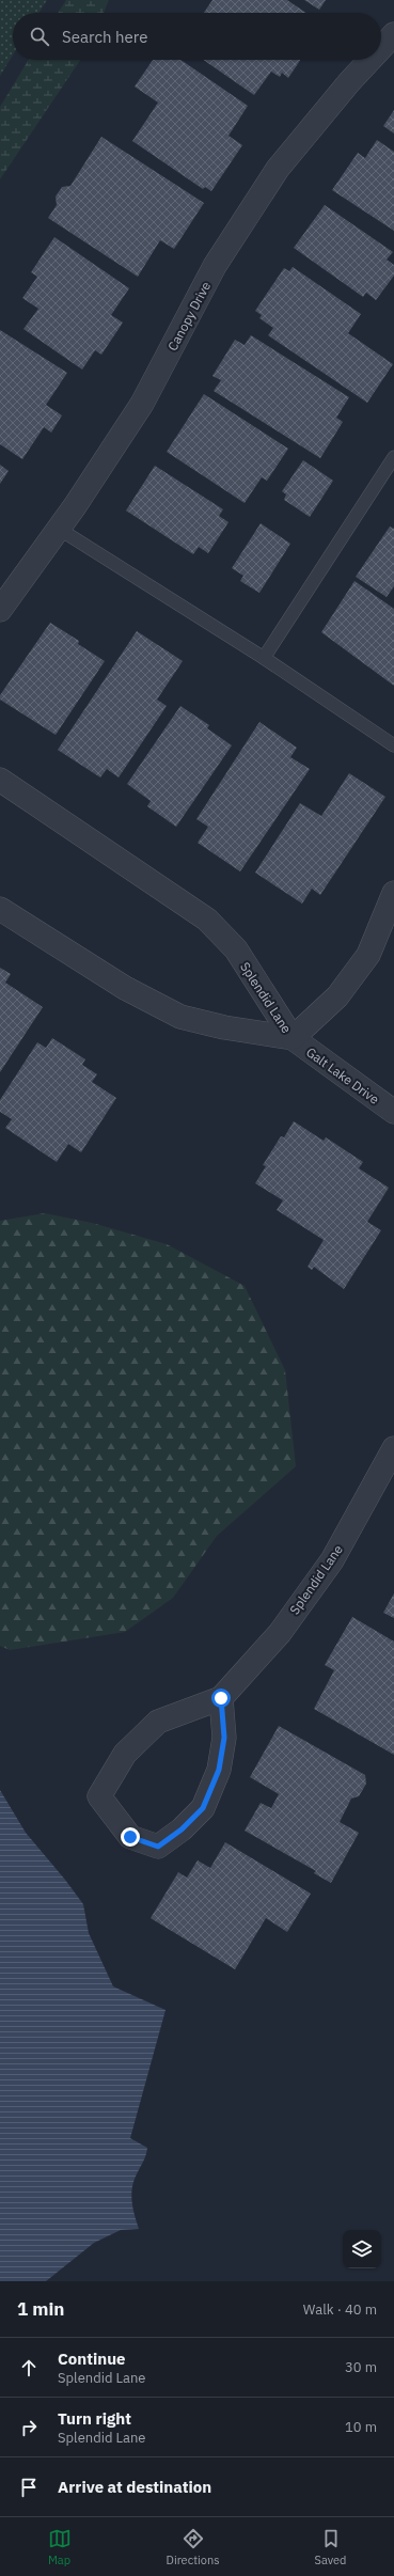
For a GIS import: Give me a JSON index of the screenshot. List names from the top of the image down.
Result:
{
  "streets": {
    "street": ["Canopy Drive", "Splendid Lane", "Galt Lake Drive"]
  },
  "crossings": [
    ["Splendid Lane", "Galt Lake Drive"]
  ],
  "page": {
    "search": "Search here",
    "heading": ["1 min", "Walk · 40 m"],
    "list": [
      ["Continue", "Splendid Lane", "30 m"],
      ["Turn right", "Splendid Lane", "10 m"],
      "Arrive at destination"
    ],
    "nav": ["Map", "Directions", "Saved"]
  }
}
